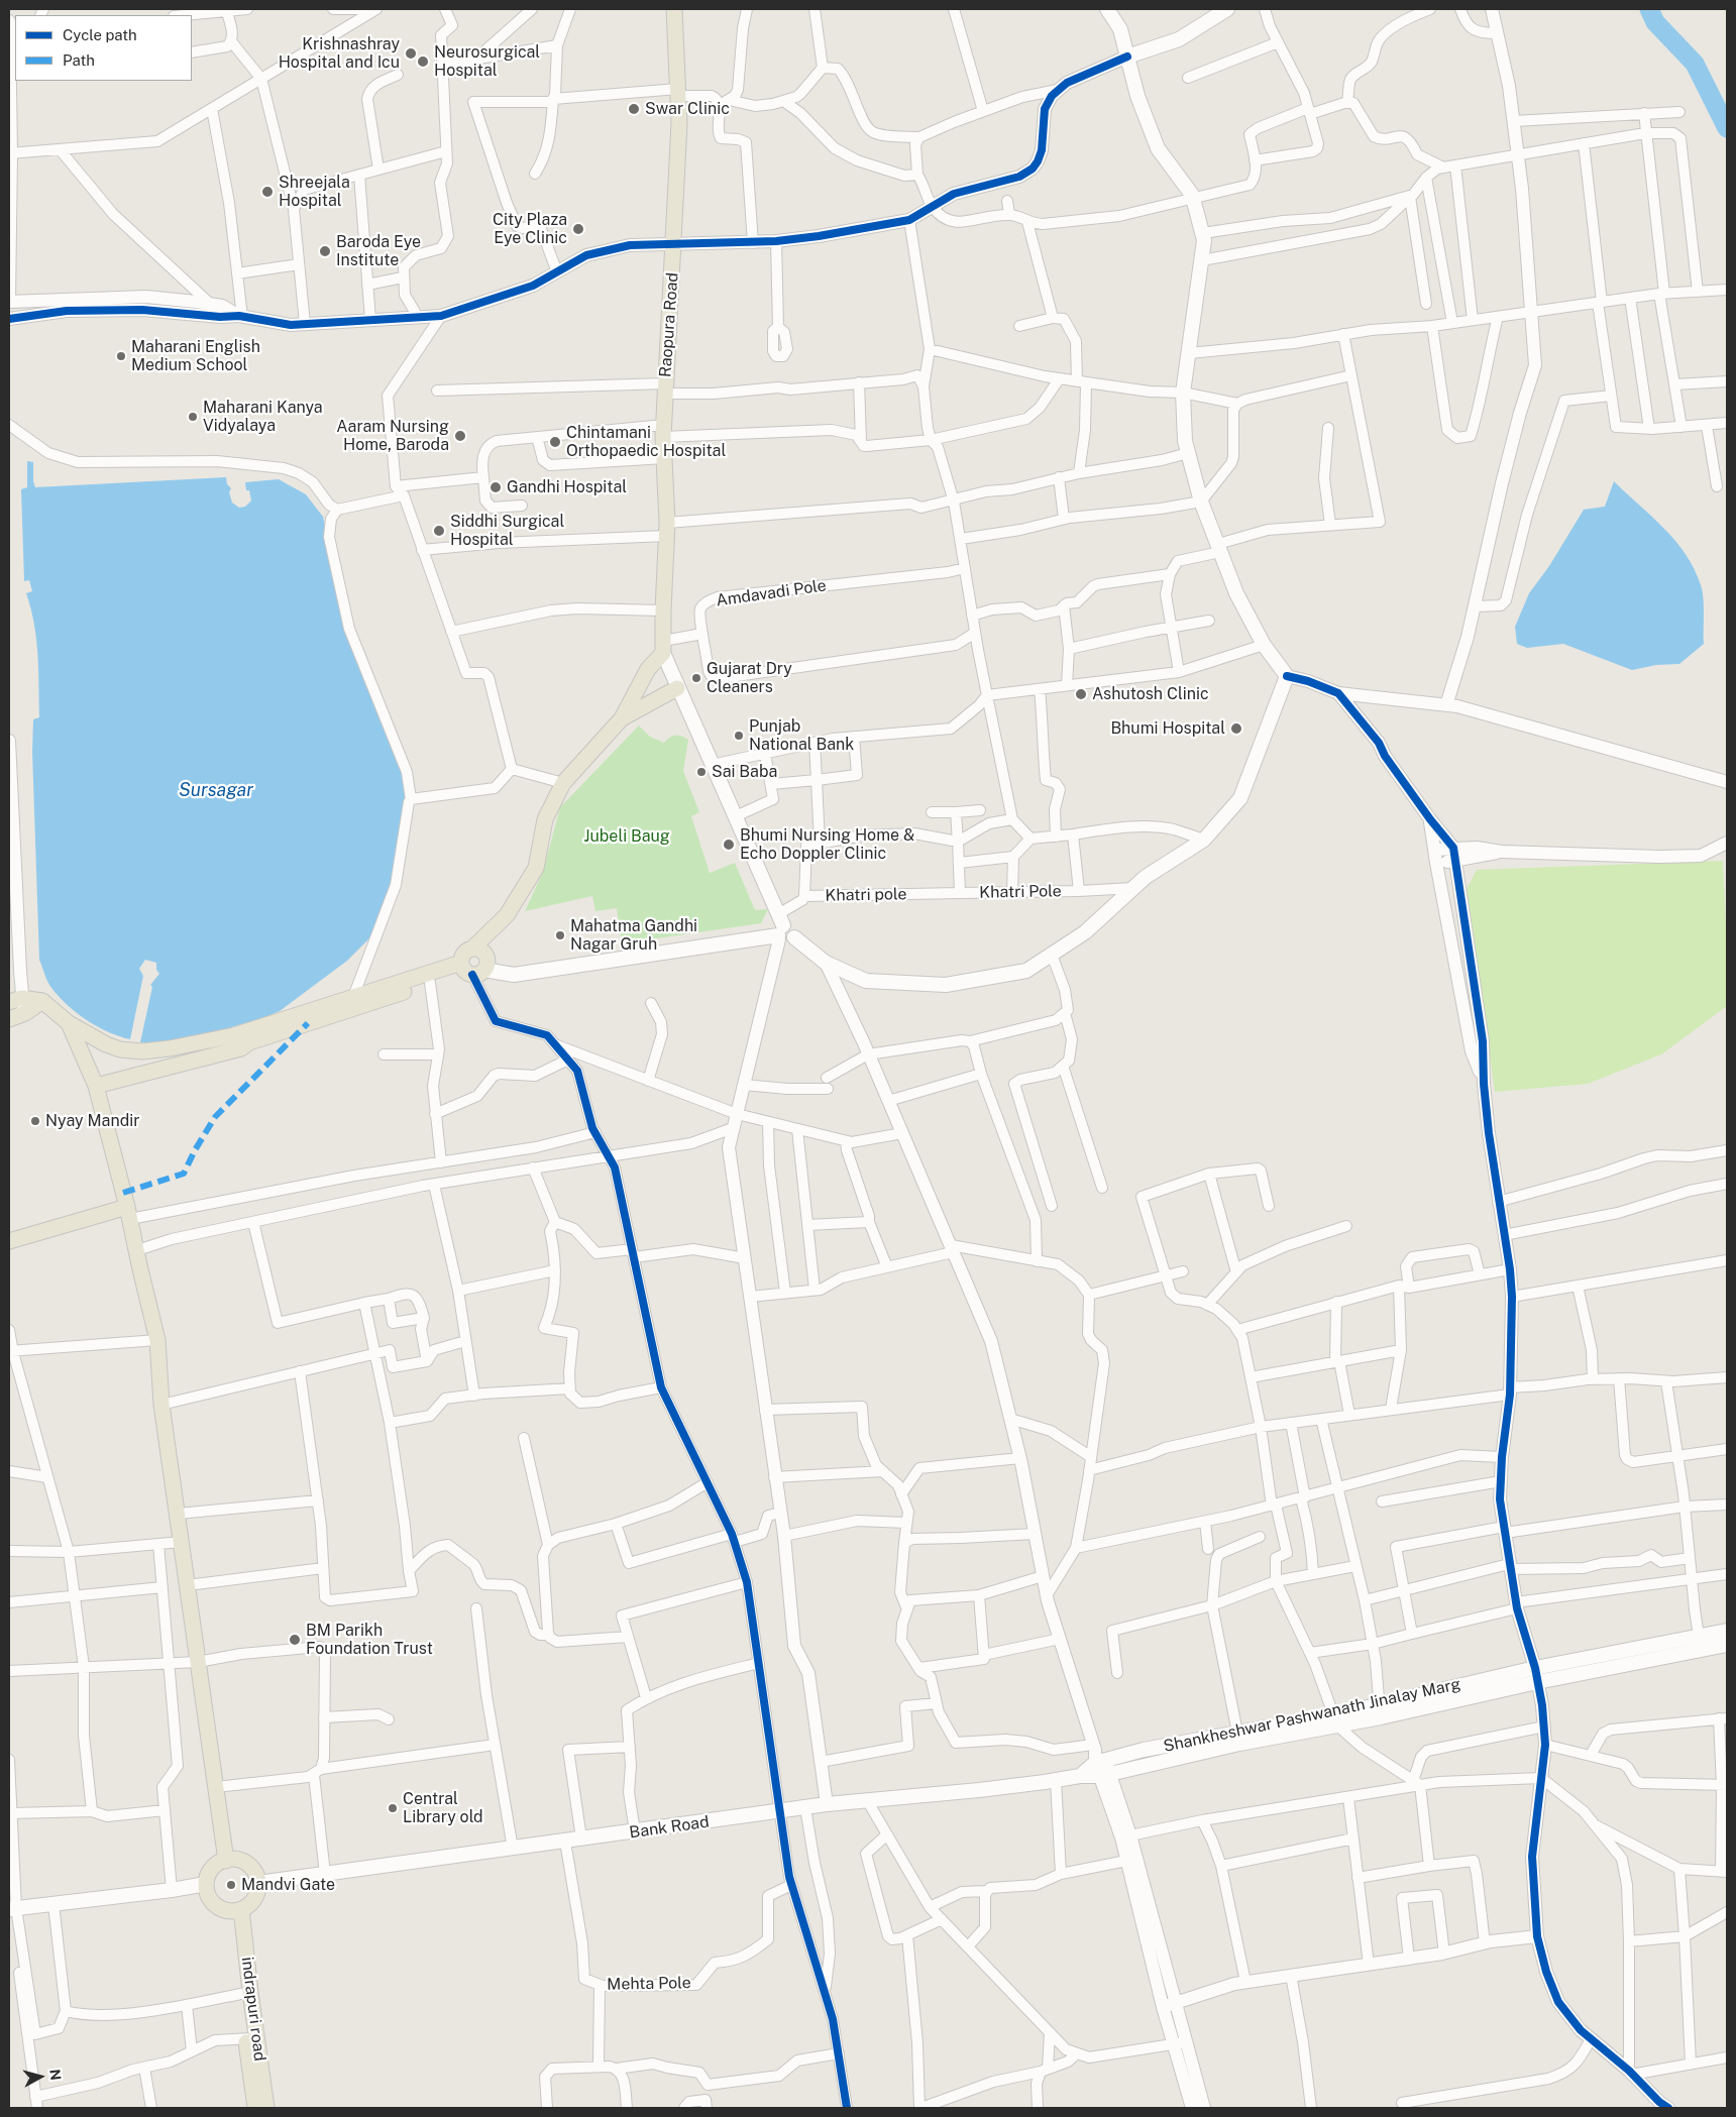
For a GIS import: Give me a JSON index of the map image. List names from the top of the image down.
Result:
{
  "streets": {
    "main road": [
      "Raopura Road",
      "Shankheshwar Pashwanath Jinalay Marg",
      "Bank Road",
      "indrapuri road"
    ],
    "street": [
      "Amdavadi Pole",
      "Khatri Pole",
      "Khatri pole",
      "Mehta Pole"
    ]
  },
  "crossings": [
    ["Khatri Pole", "Khatri pole"],
    ["Shankheshwar Pashwanath Jinalay Marg", "Bank Road"],
    ["Bank Road", "Mehta Pole"],
    ["Bank Road", "indrapuri road"]
  ],
  "water": ["Sursagar"],
  "parks": ["Jubeli Baug"],
  "places": [
    "Krishnashray Hospital and Icu",
    "Neurosurgical Hospital",
    "Swar Clinic",
    "Shreejala Hospital",
    "City Plaza Eye Clinic",
    "Baroda Eye Institute",
    "Maharani English Medium School",
    "Maharani Kanya Vidyalaya",
    "Aaram Nursing Home, Baroda",
    "Chintamani Orthopaedic Hospital",
    "Gandhi Hospital",
    "Siddhi Surgical Hospital",
    "Gujarat Dry Cleaners",
    "Ashutosh Clinic",
    "Bhumi Hospital",
    "Punjab National Bank",
    "Sai Baba",
    "Bhumi Nursing Home & Echo Doppler Clinic",
    "Mahatma Gandhi Nagar Gruh",
    "Nyay Mandir",
    "BM Parikh Foundation Trust",
    "Central Library old",
    "Mandvi Gate"
  ],
  "legend": ["Cycle path", "Path"],
  "north": "right"
}
